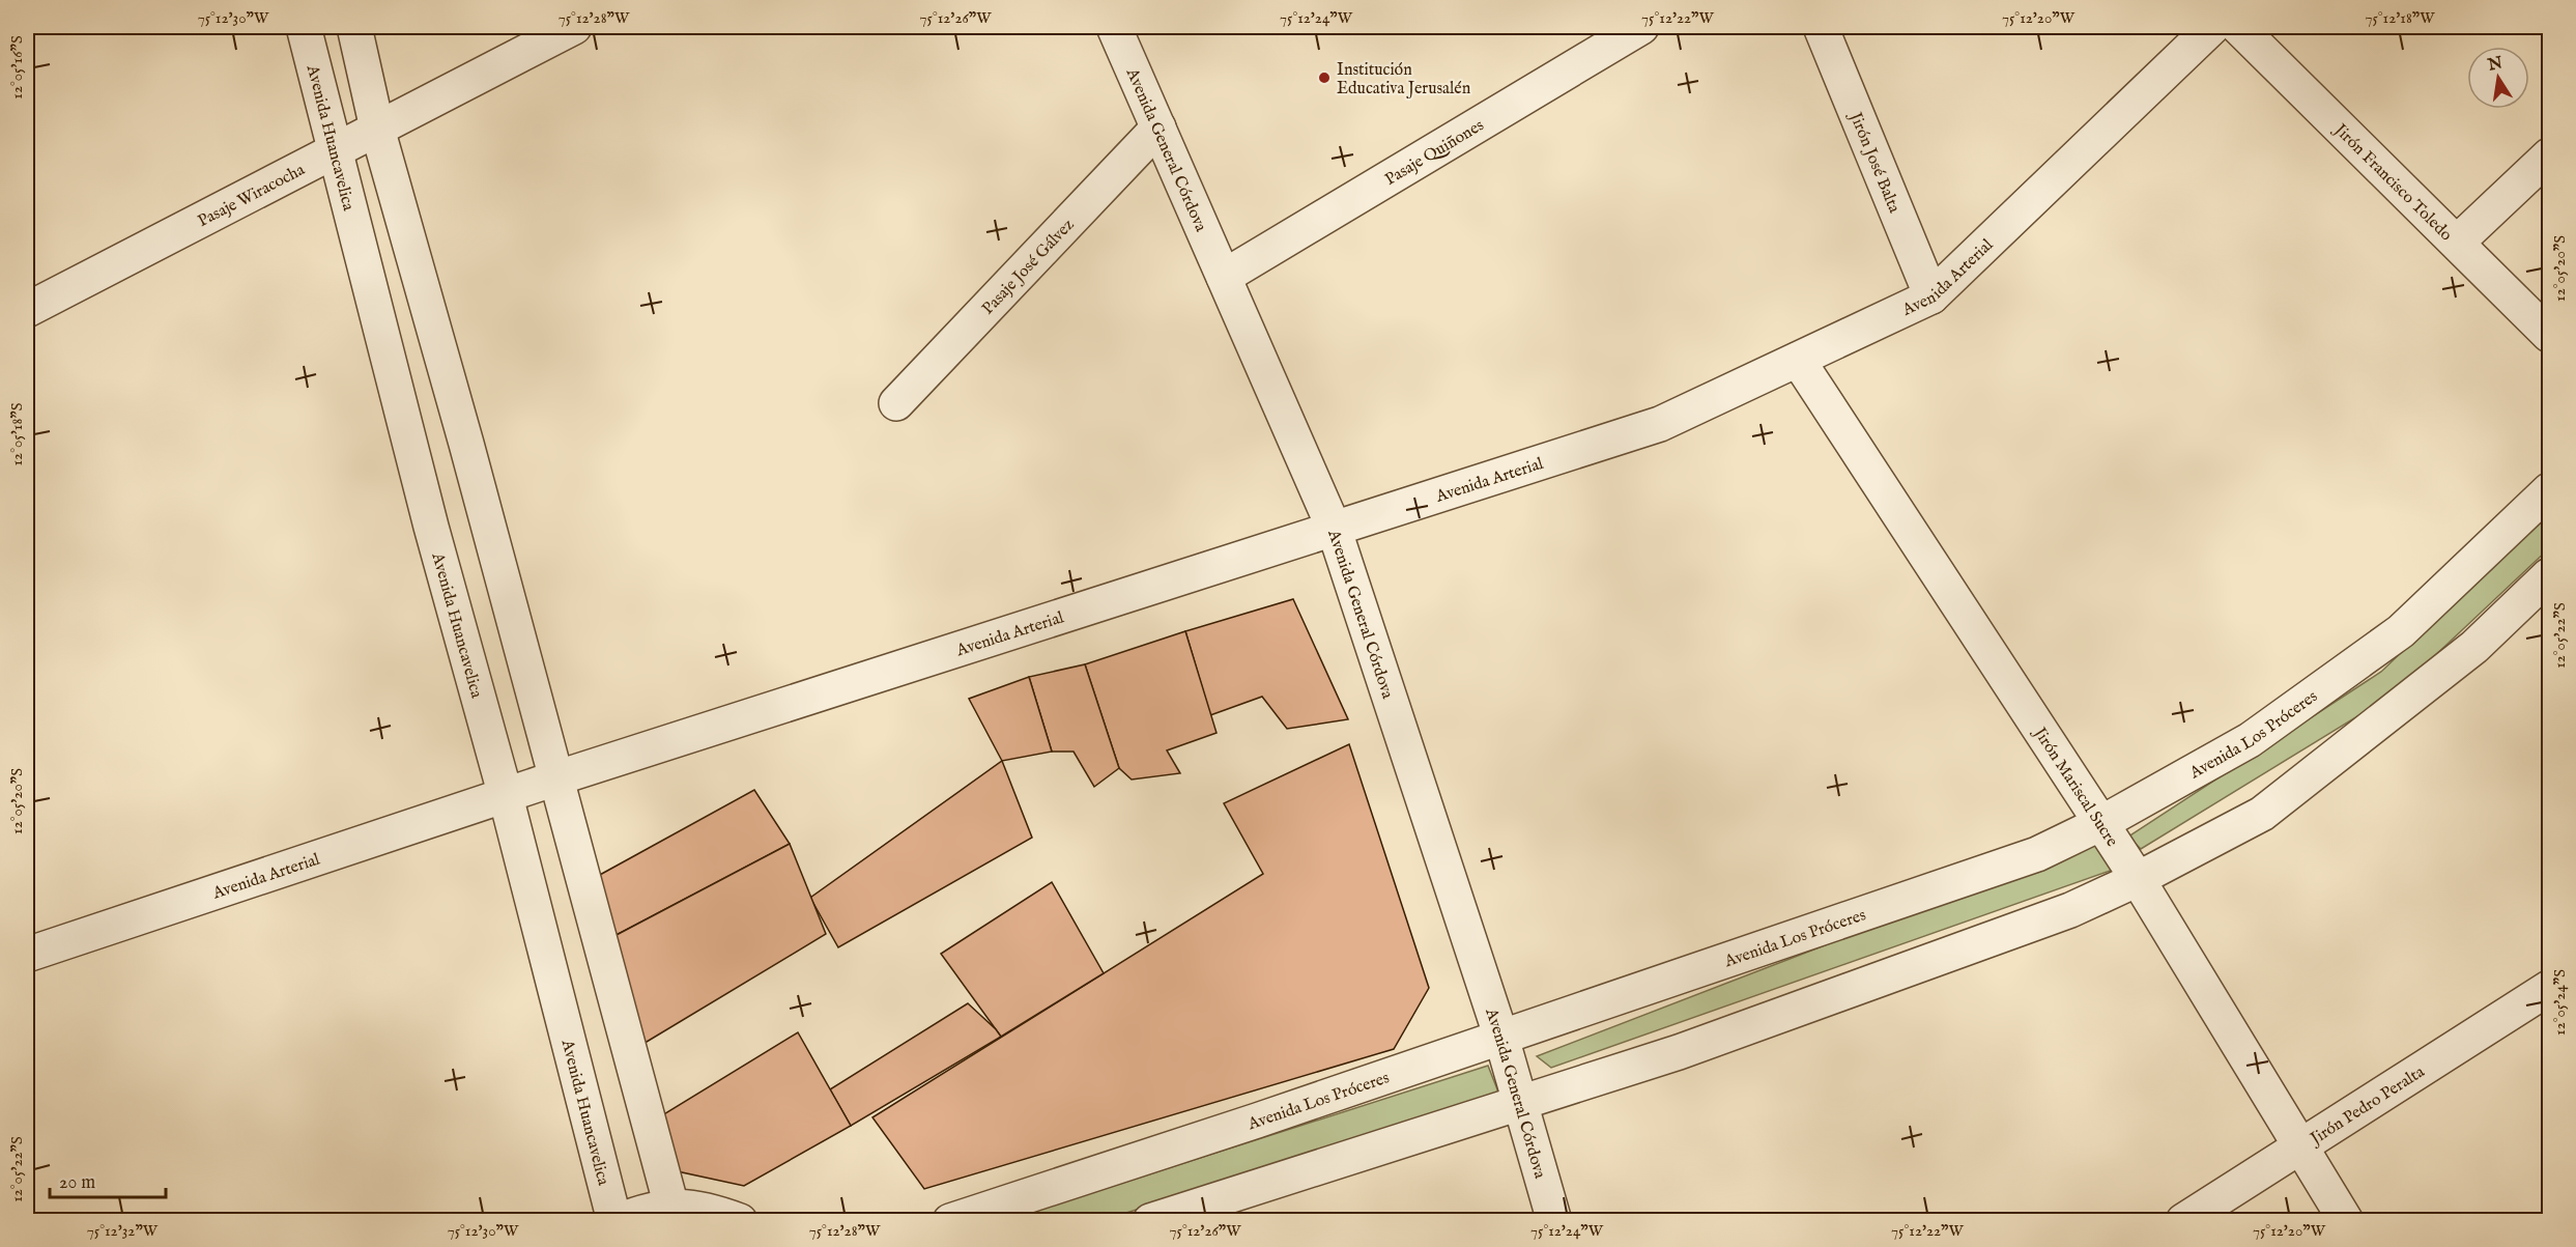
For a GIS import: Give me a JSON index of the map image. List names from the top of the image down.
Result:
{
  "streets": {
    "street": [
      "Avenida Huancavelica",
      "Avenida General Córdova",
      "Pasaje Quiñones",
      "Jirón José Balta",
      "Jirón Francisco Toledo",
      "Pasaje Wiracocha",
      "Pasaje José Gálvez",
      "Avenida Arterial",
      "Avenida Los Próceres",
      "Jirón Mariscal Sucre",
      "Jirón Pedro Peralta"
    ]
  },
  "crossings": [
    ["Avenida Huancavelica", "Pasaje Wiracocha"],
    ["Avenida Huancavelica", "Avenida Arterial"],
    ["Avenida General Córdova", "Pasaje Quiñones"],
    ["Avenida General Córdova", "Pasaje José Gálvez"],
    ["Avenida General Córdova", "Avenida Arterial"],
    ["Avenida General Córdova", "Avenida Los Próceres"],
    ["Jirón José Balta", "Avenida Arterial"],
    ["Avenida Arterial", "Jirón Mariscal Sucre"],
    ["Avenida Los Próceres", "Jirón Mariscal Sucre"],
    ["Jirón Mariscal Sucre", "Jirón Pedro Peralta"]
  ],
  "places": ["Institución Educativa Jerusalén"],
  "scale_bar": "20 m",
  "north": "top",
  "coordinates": [
    "75°12'30\"W",
    "75°12'28\"W",
    "75°12'26\"W",
    "75°12'24\"W",
    "75°12'22\"W",
    "75°12'20\"W",
    "75°12'18\"W",
    "12°05'16\"S",
    "12°05'20\"S",
    "12°05'18\"S",
    "12°05'22\"S",
    "12°05'24\"S",
    "75°12'32\"W"
  ]
}
